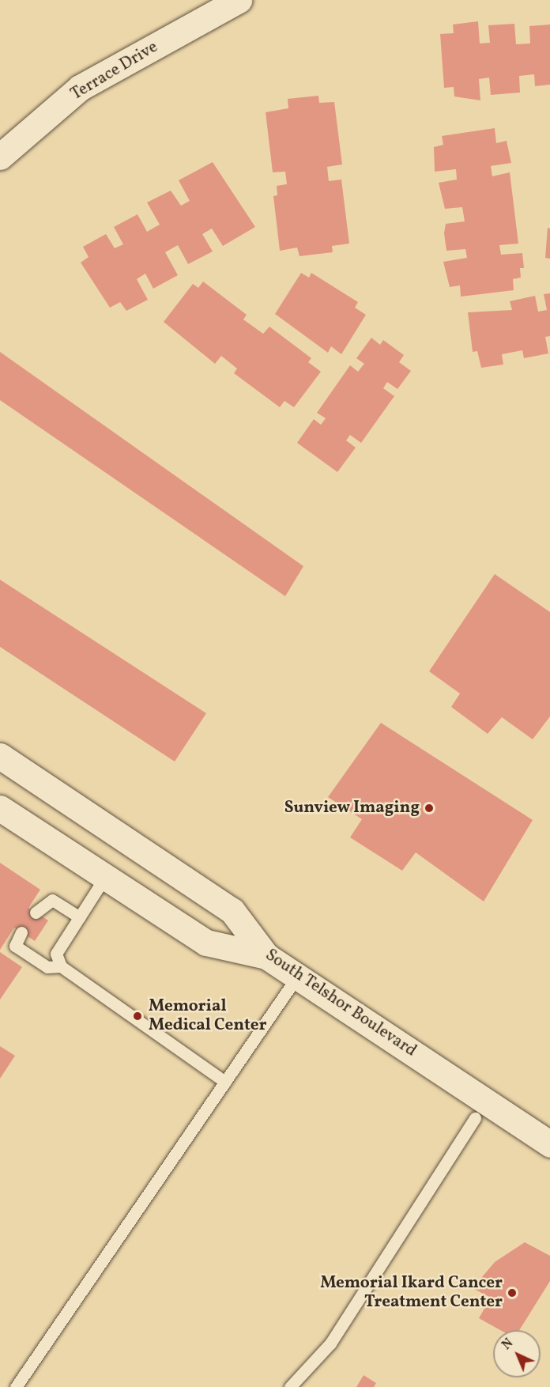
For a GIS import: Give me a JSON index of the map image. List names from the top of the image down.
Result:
{
  "streets": {
    "main road": ["Terrace Drive", "South Telshor Boulevard"]
  },
  "places": ["Sunview Imaging", "Memorial Medical Center", "Memorial Ikard Cancer Treatment Center"],
  "north": "top left"
}
